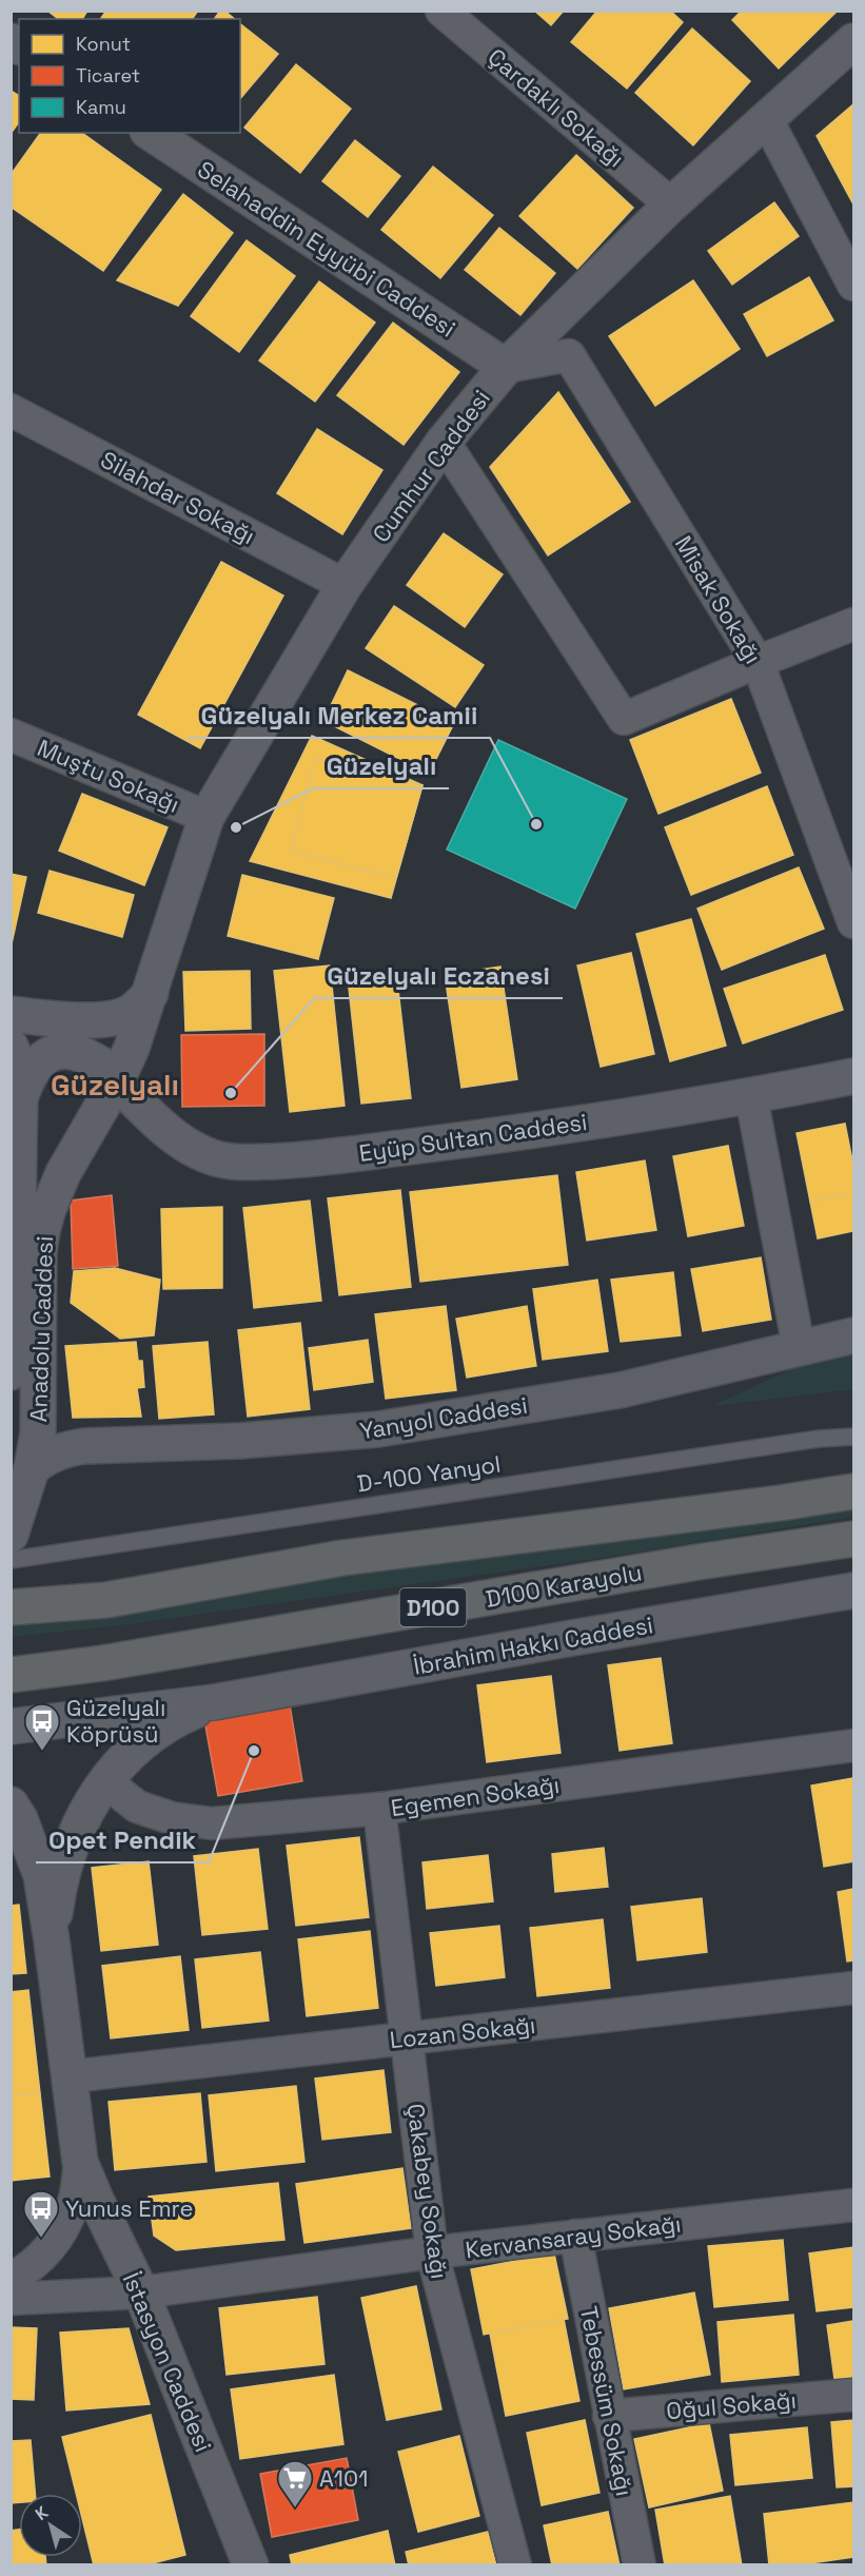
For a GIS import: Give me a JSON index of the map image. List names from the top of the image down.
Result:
{
  "streets": {
    "highway": ["D100 Karayolu", "D100"],
    "main road": ["Yanyol Caddesi"],
    "street": [
      "Çardaklı Sokağı",
      "Selahaddin Eyyübi Caddesi",
      "Cumhur Caddesi",
      "Silahdar Sokağı",
      "Misak Sokağı",
      "Muştu Sokağı",
      "Eyüp Sultan Caddesi",
      "Anadolu Caddesi",
      "İbrahim Hakkı Caddesi",
      "Egemen Sokağı",
      "Lozan Sokağı",
      "Çakabey Sokağı",
      "Kervansaray Sokağı",
      "İstasyon Caddesi",
      "Tebessüm Sokağı",
      "Oğul Sokağı"
    ],
    "lane": ["D-100 Yanyol"]
  },
  "crossings": [
    ["Çardaklı Sokağı", "Cumhur Caddesi"],
    ["Selahaddin Eyyübi Caddesi", "Cumhur Caddesi"],
    ["Selahaddin Eyyübi Caddesi", "Misak Sokağı"],
    ["Cumhur Caddesi", "Silahdar Sokağı"],
    ["Cumhur Caddesi", "Misak Sokağı"],
    ["Cumhur Caddesi", "Muştu Sokağı"],
    ["Cumhur Caddesi", "Anadolu Caddesi"],
    ["Eyüp Sultan Caddesi", "Anadolu Caddesi"],
    ["Anadolu Caddesi", "Yanyol Caddesi"],
    ["Egemen Sokağı", "Çakabey Sokağı"],
    ["Lozan Sokağı", "Çakabey Sokağı"],
    ["Lozan Sokağı", "İstasyon Caddesi"],
    ["Çakabey Sokağı", "Kervansaray Sokağı"],
    ["Kervansaray Sokağı", "İstasyon Caddesi"],
    ["Kervansaray Sokağı", "Tebessüm Sokağı"],
    ["Tebessüm Sokağı", "Oğul Sokağı"]
  ],
  "districts": ["Güzelyalı"],
  "places": {
    "other": [
      "Güzelyalı Merkez Camii",
      "Güzelyalı",
      "Güzelyalı Eczanesi",
      "Opet Pendik"
    ],
    "bus stop": ["Güzelyalı Köprüsü", "Yunus Emre"],
    "supermarket": ["A101"]
  },
  "legend": ["Konut", "Ticaret", "Kamu"],
  "north": "top left"
}
